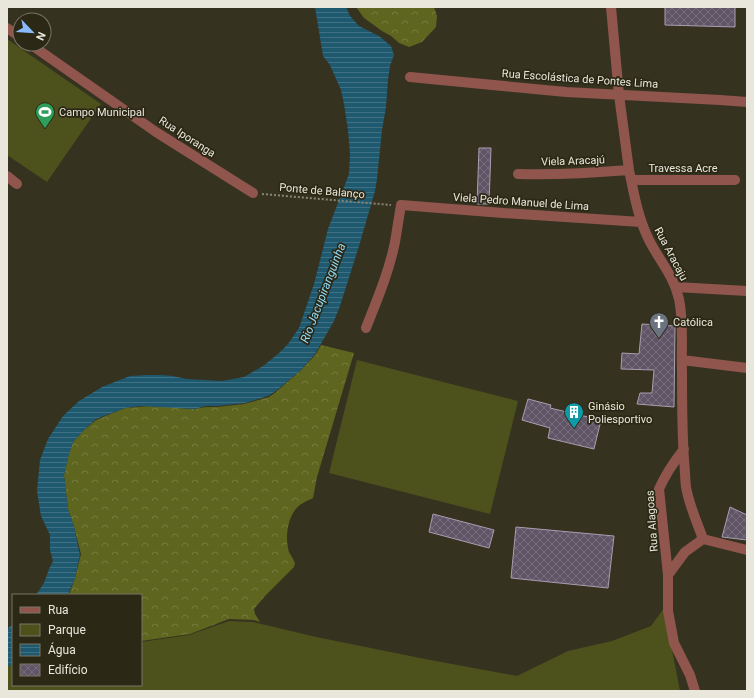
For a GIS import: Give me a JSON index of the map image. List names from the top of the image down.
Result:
{
  "streets": {
    "street": [
      "Rua Escolástica de Pontes Lima",
      "Rua Iporanga",
      "Viela Aracajú",
      "Travessa Acre",
      "Viela Pedro Manuel de Lima",
      "Rua Aracaju",
      "Rua Alagoas"
    ],
    "path": ["Ponte de Balanço"]
  },
  "crossings": [
    ["Rua Escolástica de Pontes Lima", "Rua Aracaju"],
    ["Rua Iporanga", "Ponte de Balanço"],
    ["Viela Aracajú", "Travessa Acre"],
    ["Viela Aracajú", "Rua Aracaju"],
    ["Travessa Acre", "Rua Aracaju"],
    ["Viela Pedro Manuel de Lima", "Rua Aracaju"],
    ["Rua Aracaju", "Rua Alagoas"]
  ],
  "water": ["Rio Jacupiranguinha"],
  "places": {
    "sports": ["Campo Municipal"],
    "church": ["Católica"],
    "building": ["Ginásio Poliesportivo"]
  },
  "legend": [
    "Rua",
    "Parque",
    "Água",
    "Edifício"
  ],
  "north": "bottom right"
}
